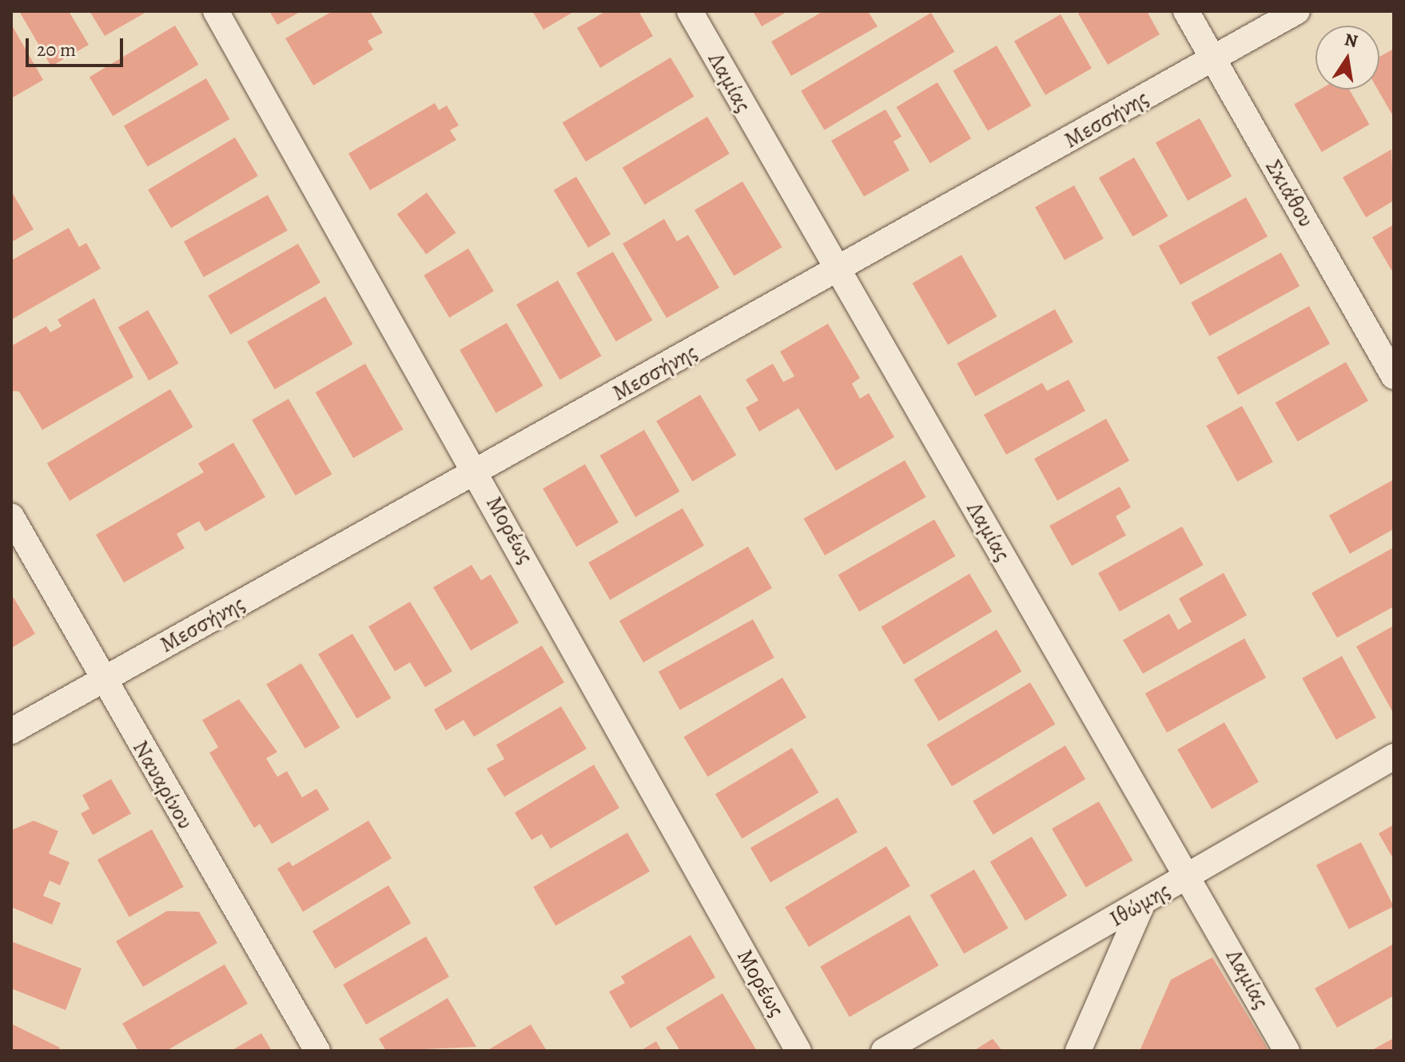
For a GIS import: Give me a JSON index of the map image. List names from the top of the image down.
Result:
{
  "streets": {
    "street": [
      "Λαμίας",
      "Μεσσήνης",
      "Σκιάθου",
      "Μορέως",
      "Ναυαρίνου",
      "Ιθώμης"
    ]
  },
  "crossings": [
    ["Λαμίας", "Μεσσήνης"],
    ["Λαμίας", "Ιθώμης"],
    ["Μεσσήνης", "Σκιάθου"],
    ["Μεσσήνης", "Μορέως"],
    ["Μεσσήνης", "Ναυαρίνου"]
  ],
  "scale_bar": "20 m",
  "north": "top"
}
